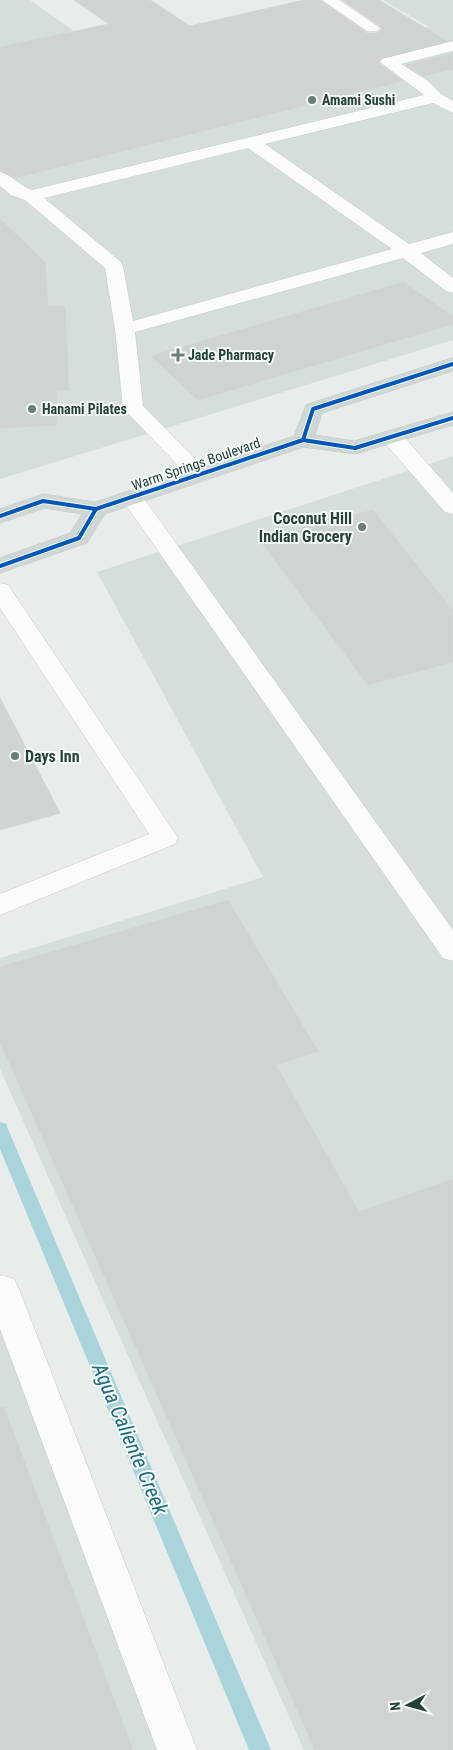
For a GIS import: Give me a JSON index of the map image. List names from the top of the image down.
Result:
{
  "streets": {
    "main road": ["Warm Springs Boulevard"]
  },
  "water": ["Agua Caliente Creek"],
  "places": {
    "other": [
      "Amami Sushi",
      "Hanami Pilates",
      "Coconut Hill Indian Grocery",
      "Days Inn"
    ],
    "health": ["Jade Pharmacy"]
  },
  "north": "left"
}
